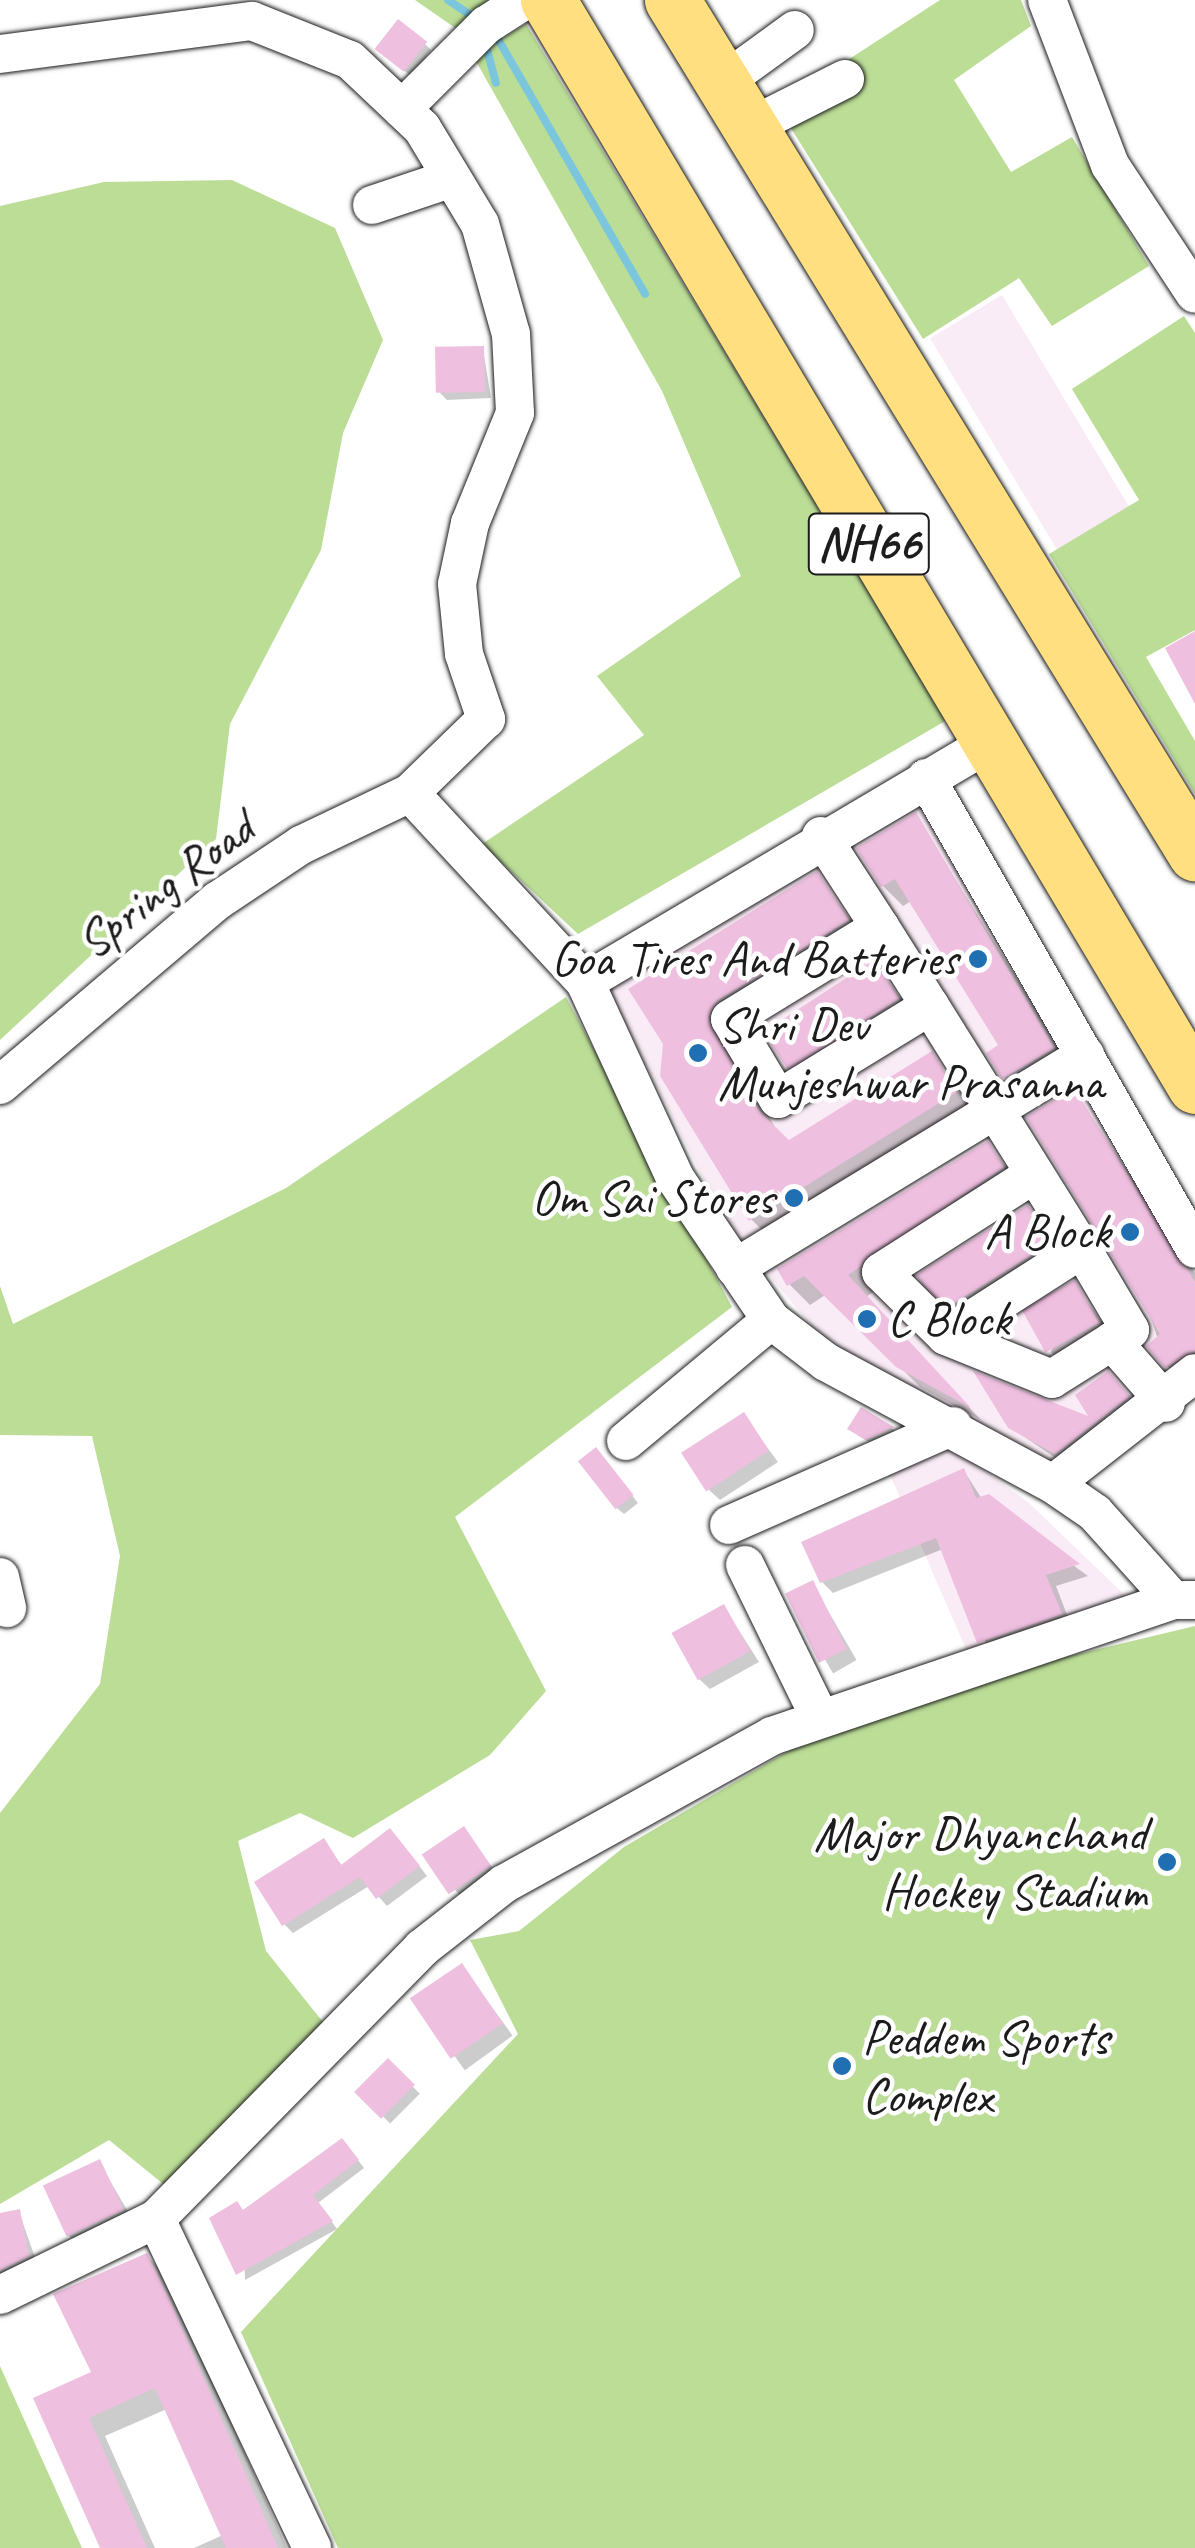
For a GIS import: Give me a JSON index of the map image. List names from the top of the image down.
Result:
{
  "streets": {
    "highway": ["NH66"],
    "street": ["Spring Road"]
  },
  "places": [
    "Goa Tires And Batteries",
    "Shri Dev Munjeshwar Prasanna",
    "Om Sai Stores",
    "A Block",
    "C Block",
    "Major Dhyanchand Hockey Stadium",
    "Peddem Sports Complex"
  ]
}
